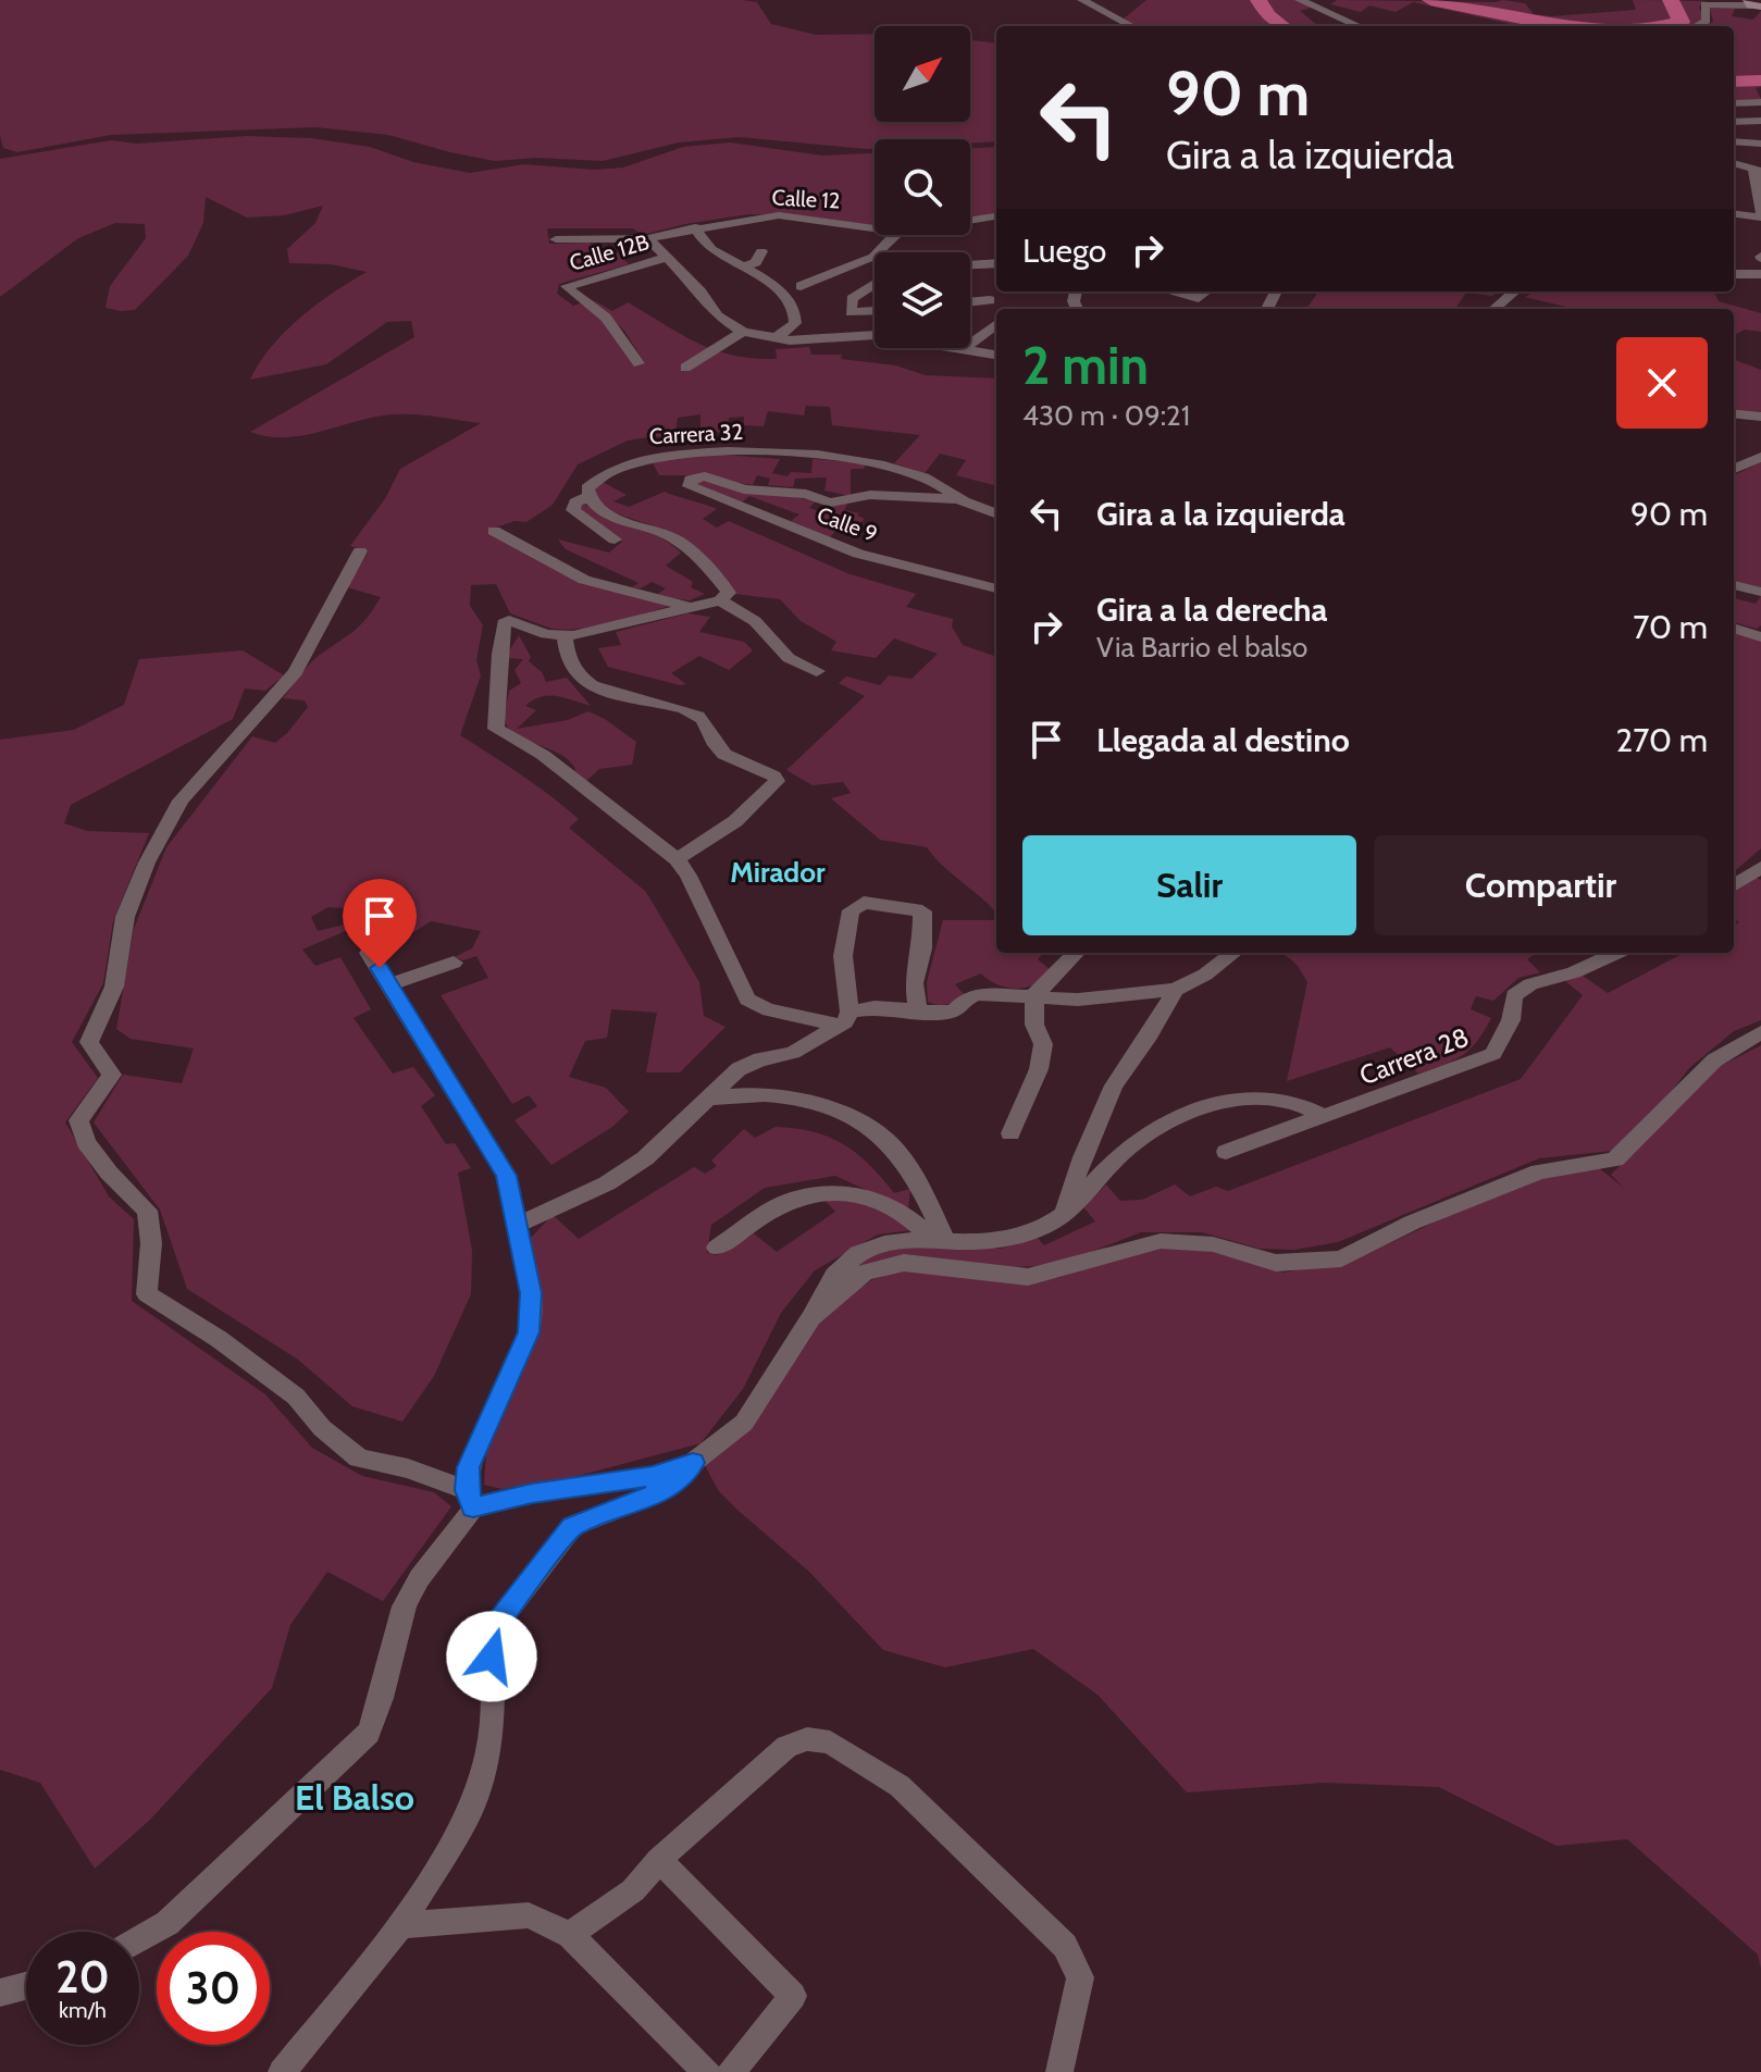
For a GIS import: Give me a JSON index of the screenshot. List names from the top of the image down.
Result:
{
  "streets": {
    "street": [
      "Calle 12",
      "Calle 12B",
      "Carrera 32",
      "Calle 9",
      "Carrera 28"
    ]
  },
  "crossings": [
    ["Carrera 32", "Calle 9"]
  ],
  "districts": ["Mirador", "El Balso"],
  "north": "top right",
  "page": {
    "turn": ["90 m", "Gira a la izquierda"],
    "then": "Luego",
    "heading": ["2 min", "430 m · 09:21"],
    "list": [
      {
        "name": "Gira a la izquierda",
        "value": "90 m"
      },
      {
        "name": "Gira a la derecha",
        "note": "Via Barrio el balso",
        "value": "70 m"
      },
      {
        "name": "Llegada al destino",
        "value": "270 m"
      }
    ],
    "buttons": ["Salir", "Compartir"],
    "speed": "20 km/h",
    "limit": "30"
  }
}
